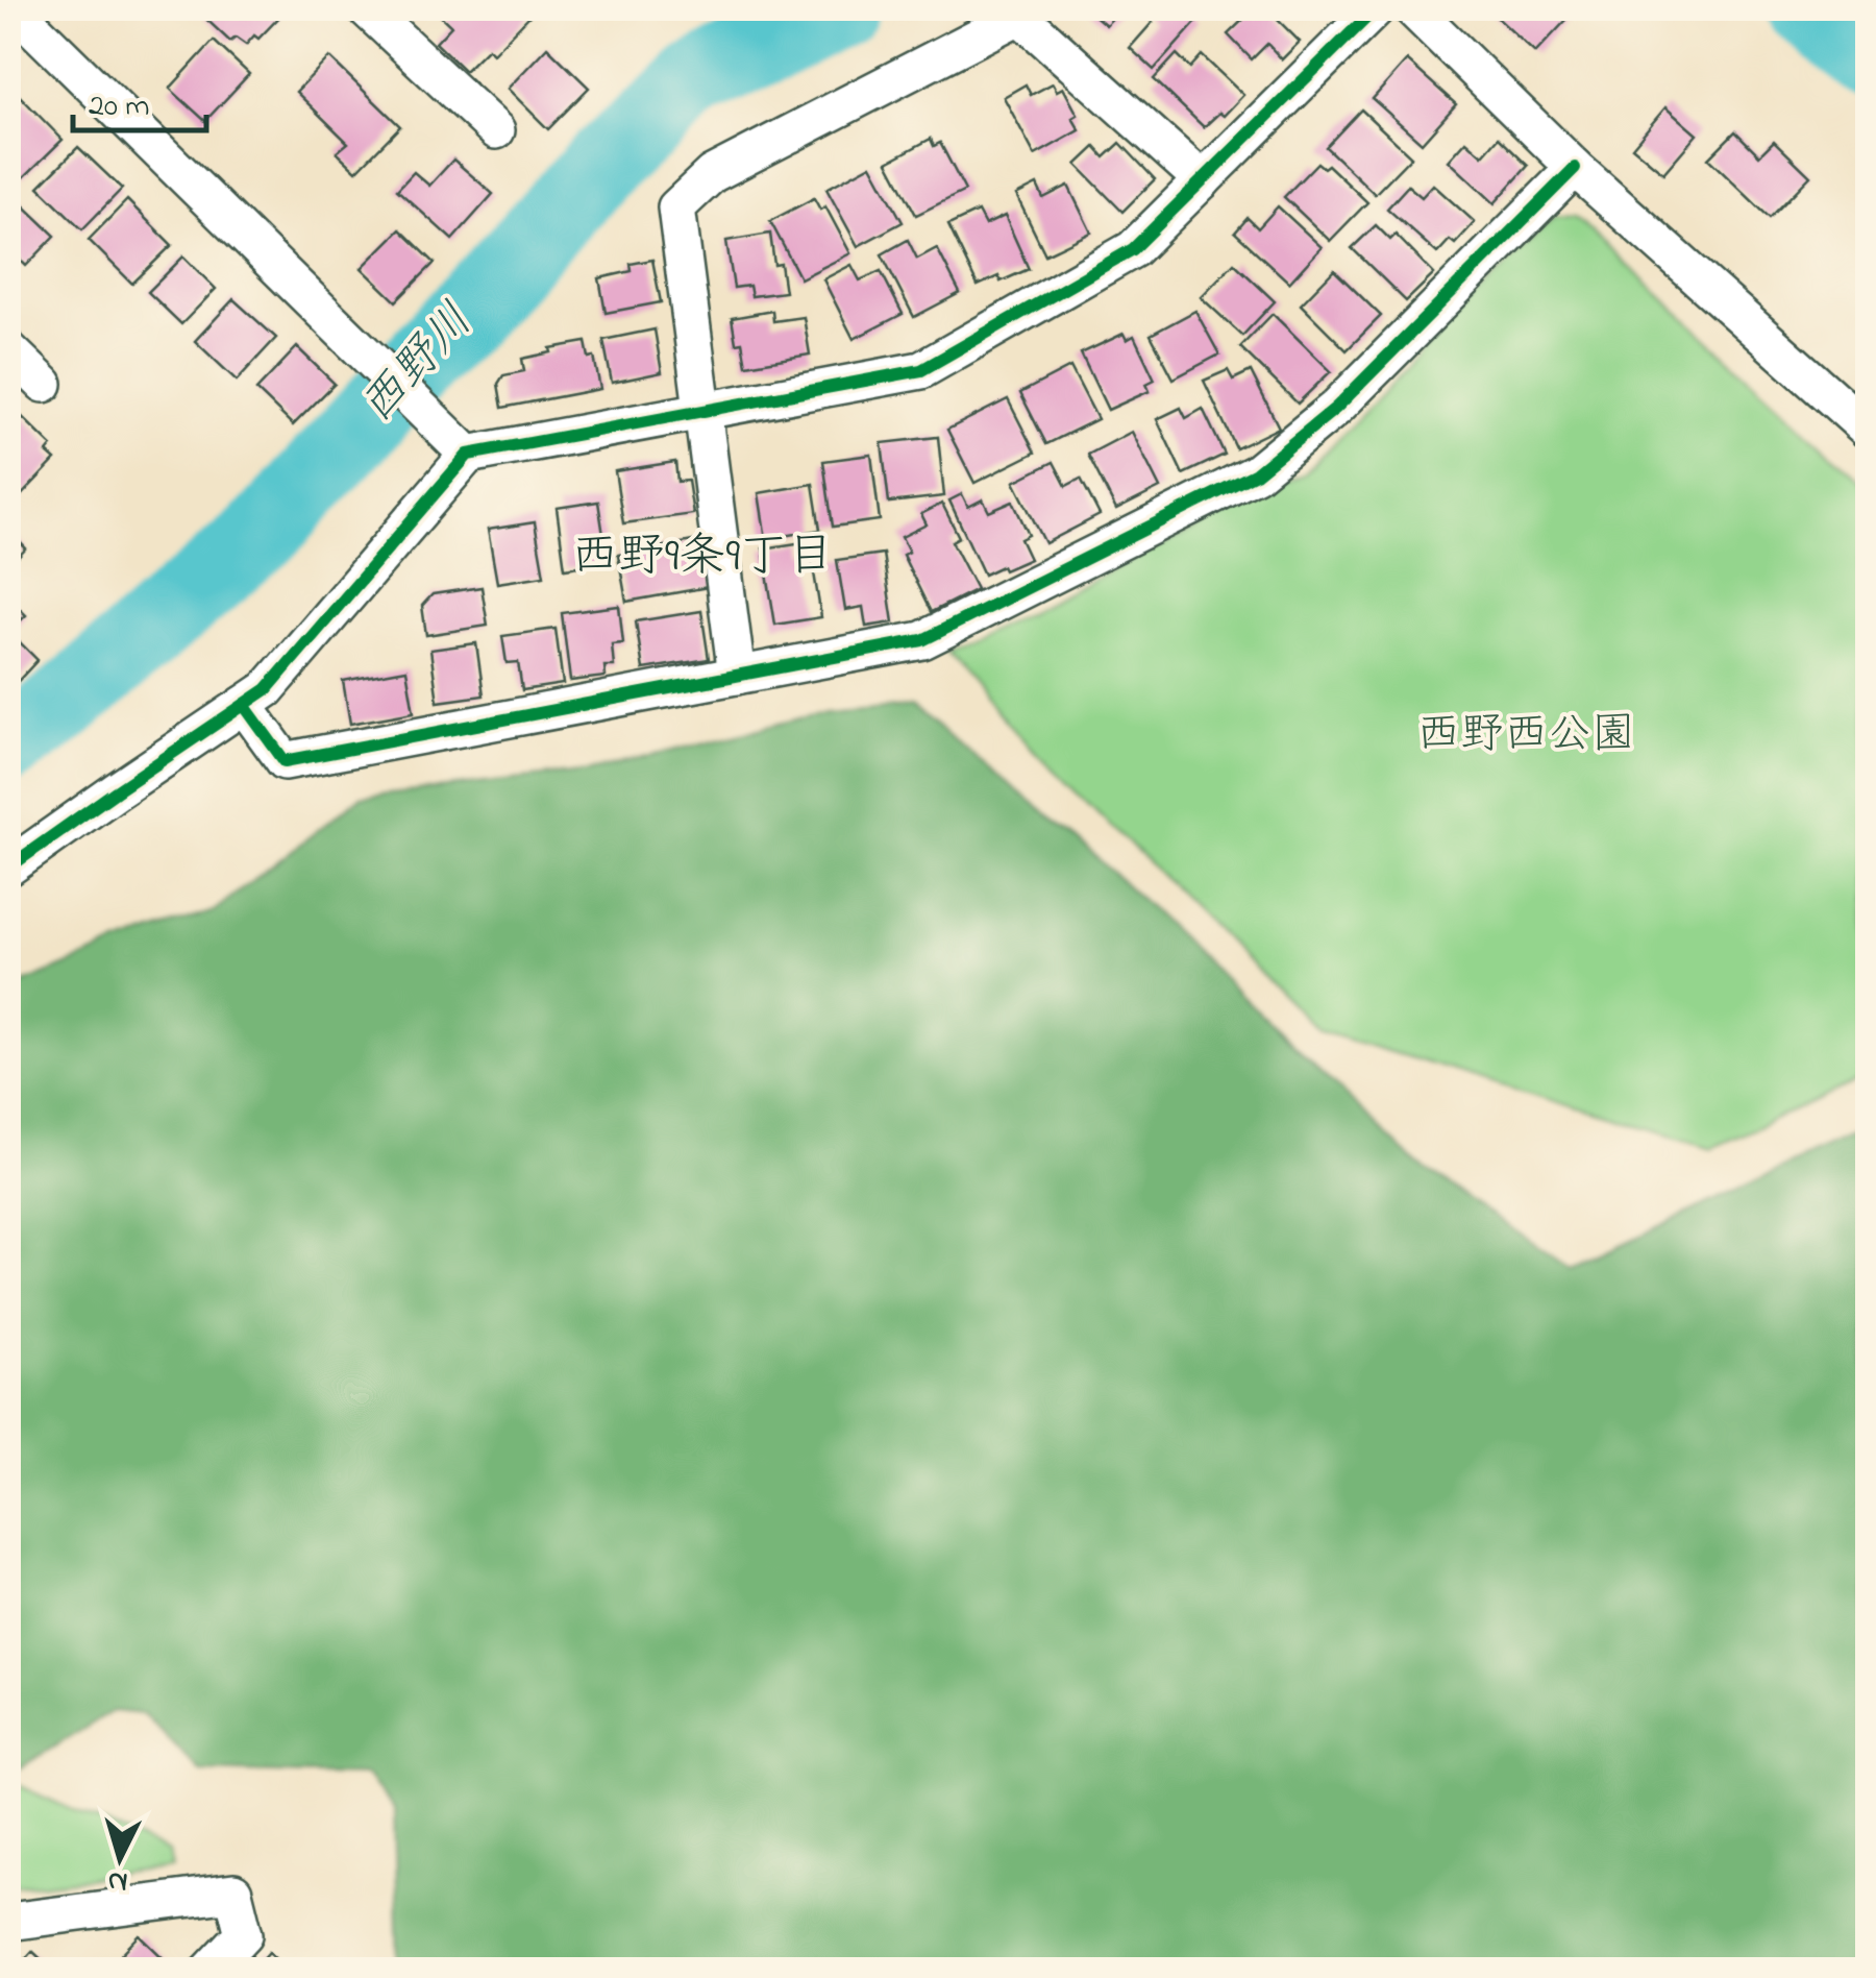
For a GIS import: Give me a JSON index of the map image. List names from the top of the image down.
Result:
{
  "districts": ["西野9条9丁目"],
  "water": ["西野川"],
  "parks": ["西野西公園"],
  "scale_bar": "20 m",
  "north": "bottom"
}
